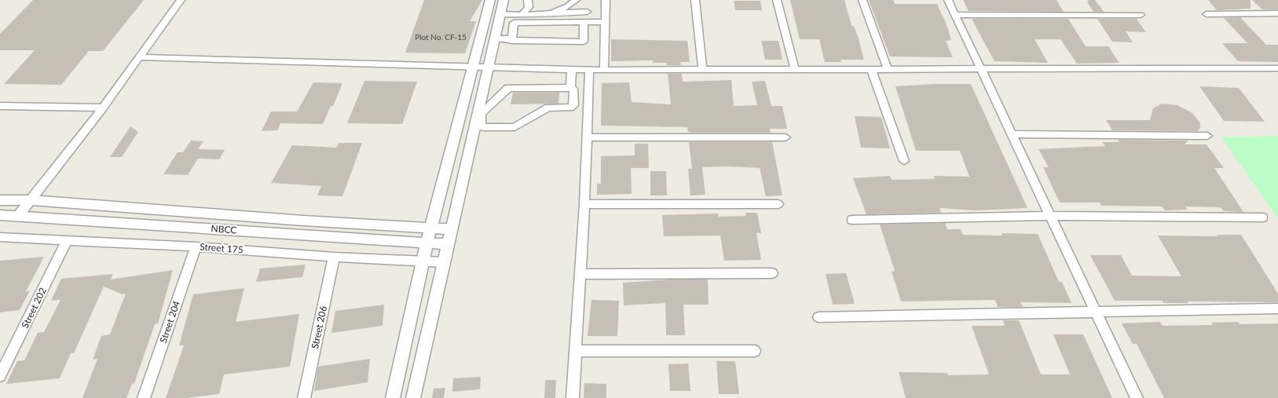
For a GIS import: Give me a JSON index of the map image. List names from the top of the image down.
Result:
{
  "streets": {
    "street": [
      "NBCC",
      "Street 175",
      "Street 202",
      "Street 204",
      "Street 206"
    ]
  },
  "crossings": [
    ["Street 175", "Street 202"],
    ["Street 175", "Street 204"],
    ["Street 175", "Street 206"]
  ],
  "house_numbers": ["Plot No. CF-15"]
}
